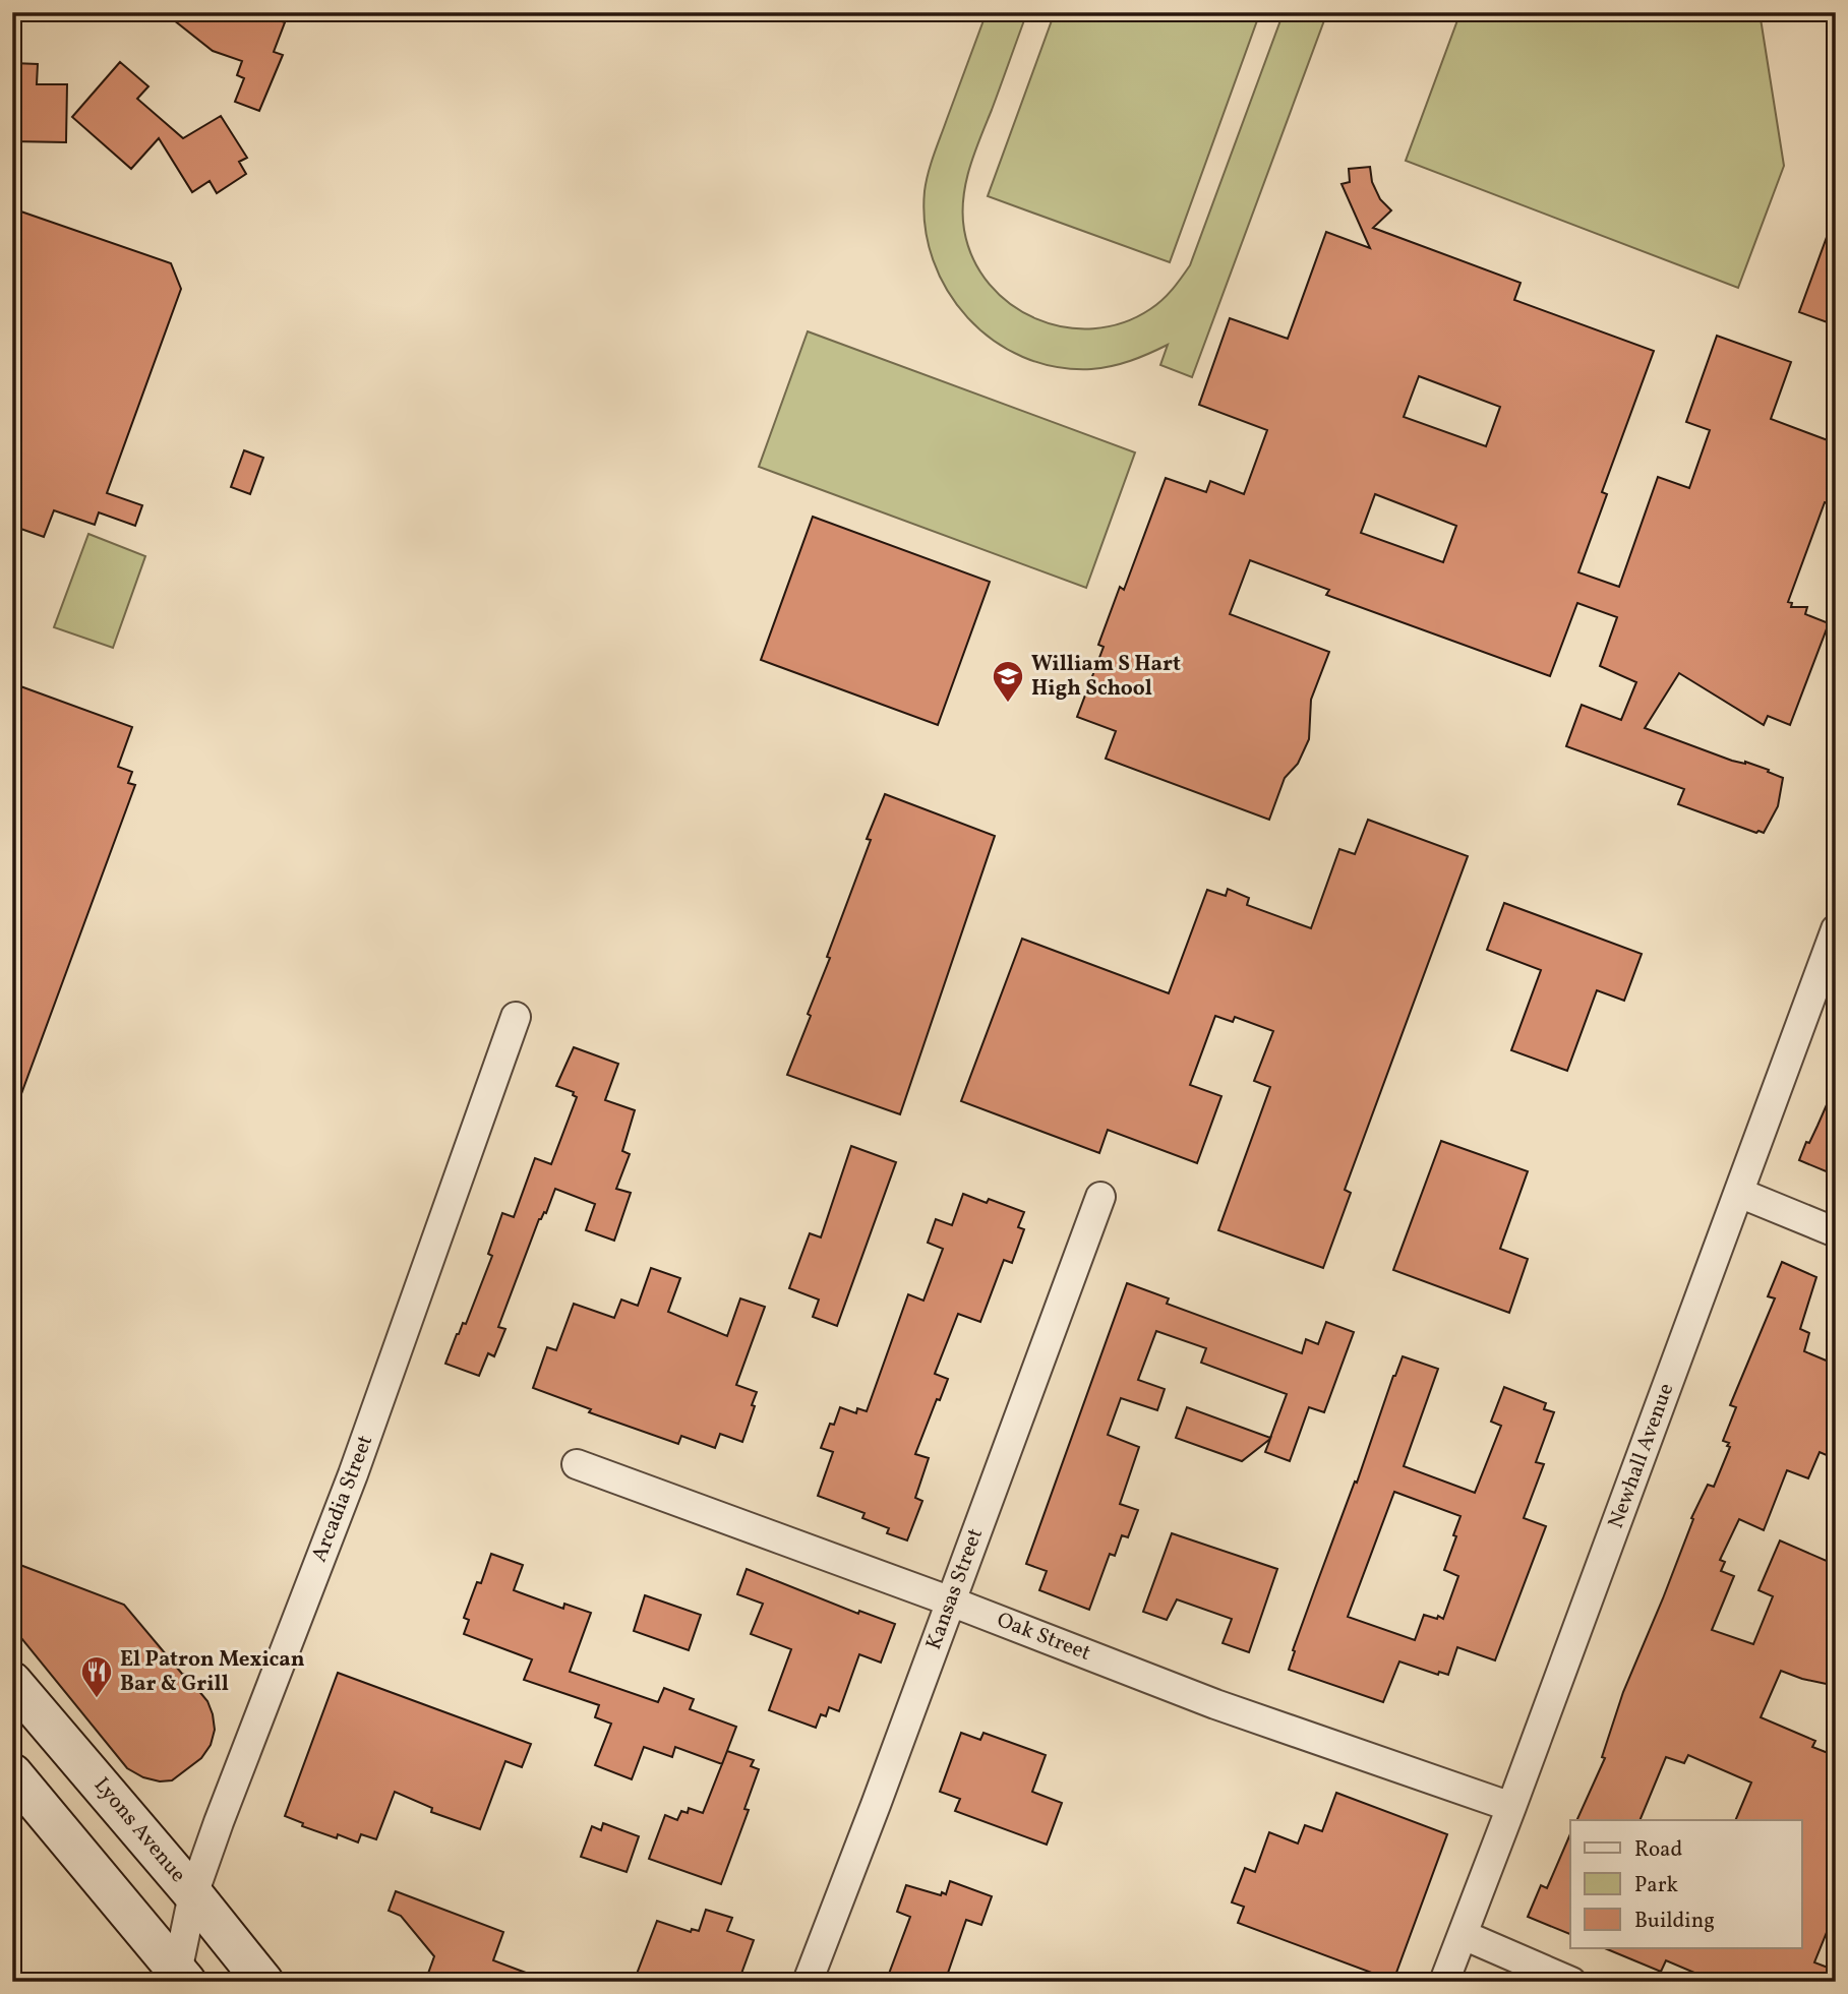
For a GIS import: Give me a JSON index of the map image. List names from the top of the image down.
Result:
{
  "streets": {
    "main road": ["Lyons Avenue"],
    "street": [
      "Newhall Avenue",
      "Arcadia Street",
      "Kansas Street",
      "Oak Street"
    ]
  },
  "crossings": [
    ["Newhall Avenue", "Oak Street"],
    ["Arcadia Street", "Lyons Avenue"],
    ["Kansas Street", "Oak Street"]
  ],
  "places": {
    "school or university": ["William S Hart High School"],
    "restaurant": ["El Patron Mexican Bar & Grill"]
  },
  "legend": ["Road", "Park", "Building"]
}
